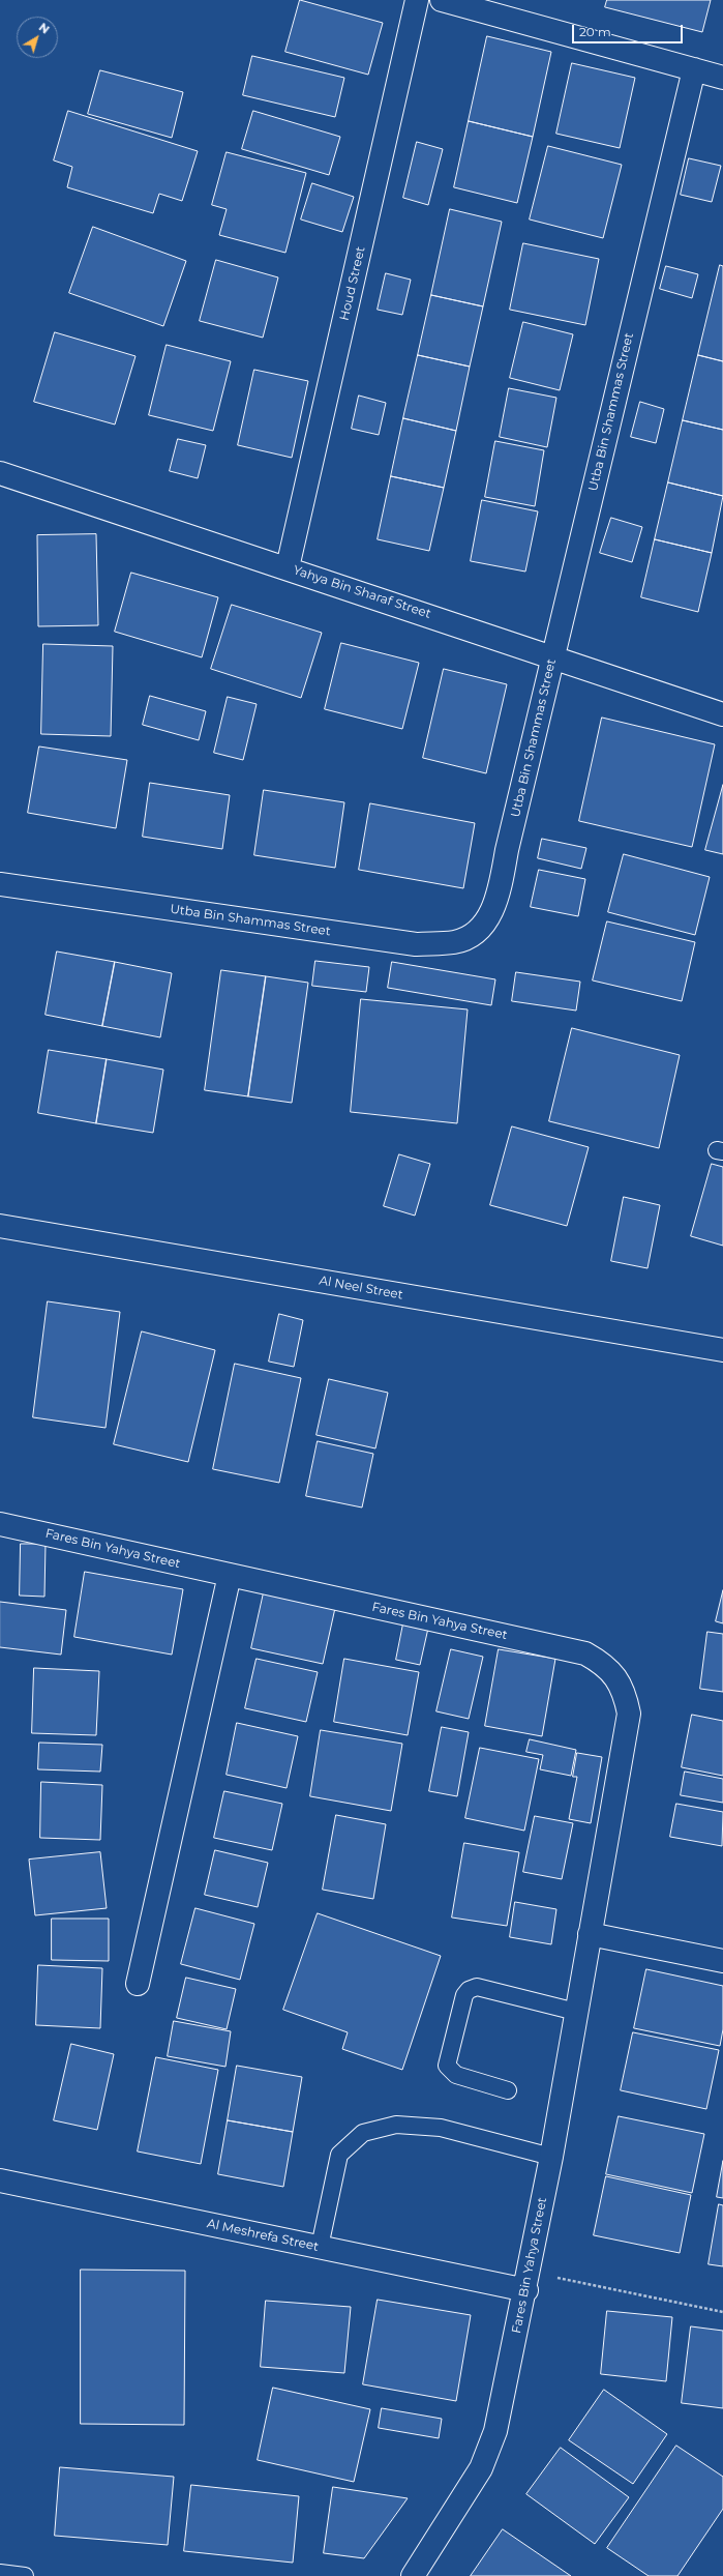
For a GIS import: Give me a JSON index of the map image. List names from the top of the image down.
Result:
{
  "streets": {
    "street": [
      "Houd Street",
      "Utba Bin Shammas Street",
      "Yahya Bin Sharaf Street",
      "Al Neel Street",
      "Fares Bin Yahya Street",
      "Al Meshrefa Street"
    ]
  },
  "crossings": [
    ["Houd Street", "Yahya Bin Sharaf Street"],
    ["Utba Bin Shammas Street", "Yahya Bin Sharaf Street"],
    ["Fares Bin Yahya Street", "Al Meshrefa Street"]
  ],
  "scale_bar": "20 m",
  "north": "top right"
}
